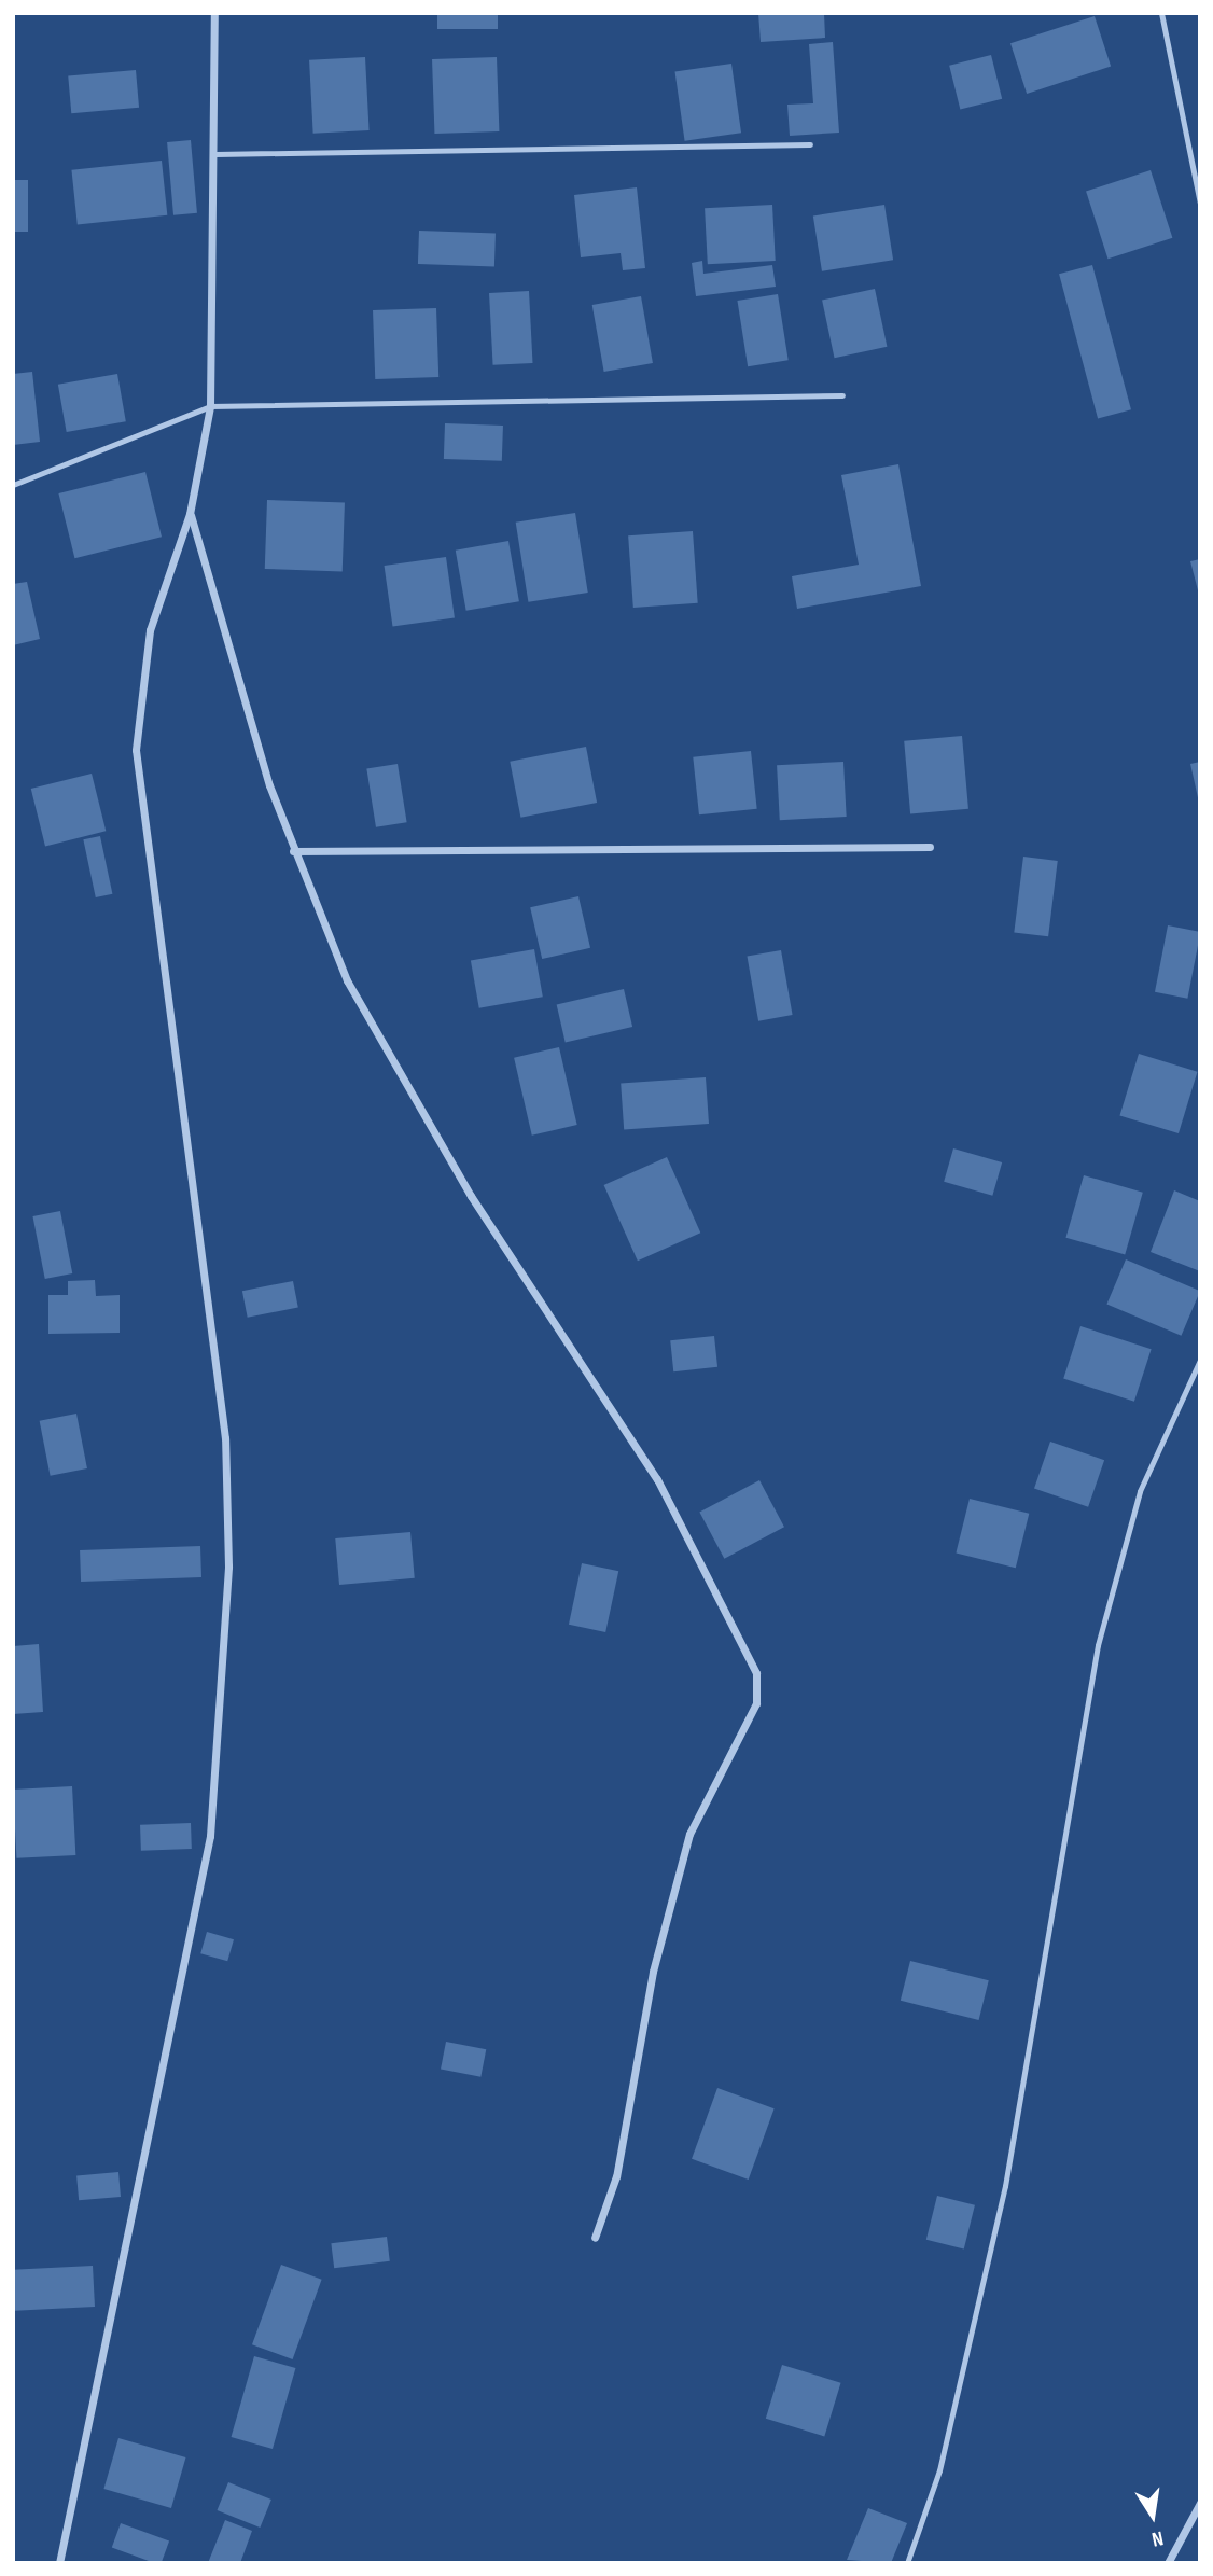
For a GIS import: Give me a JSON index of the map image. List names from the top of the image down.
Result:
{
  "north": "bottom"
}
